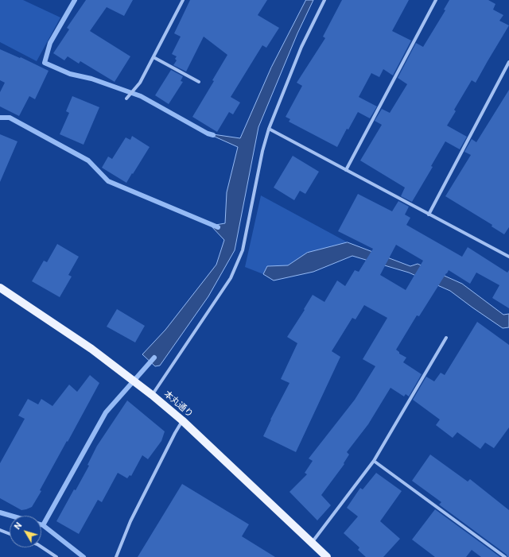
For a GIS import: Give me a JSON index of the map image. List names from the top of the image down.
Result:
{
  "streets": {
    "main road": ["本丸通り"]
  },
  "north": "top left"
}
